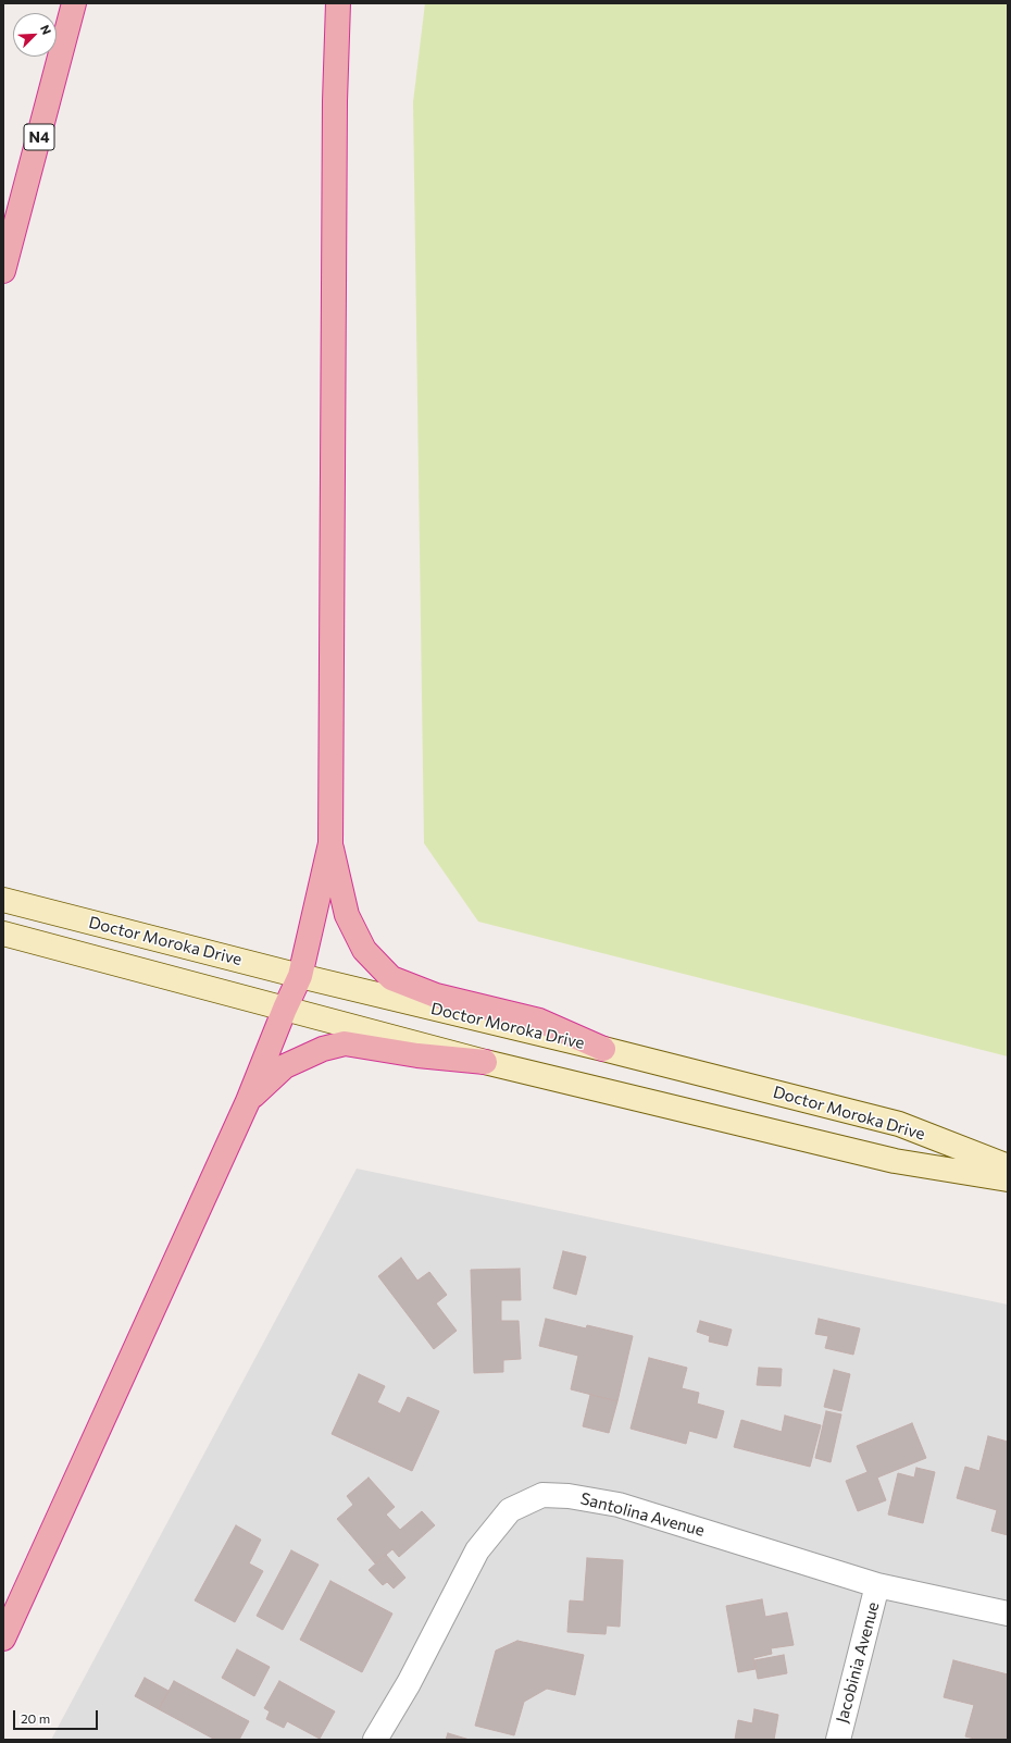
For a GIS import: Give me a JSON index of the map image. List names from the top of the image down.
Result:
{
  "streets": {
    "highway": ["N4"],
    "main road": ["Doctor Moroka Drive"],
    "street": ["Santolina Avenue", "Jacobinia Avenue"]
  },
  "crossings": [
    ["Santolina Avenue", "Jacobinia Avenue"]
  ],
  "scale_bar": "20 m",
  "north": "top right"
}
